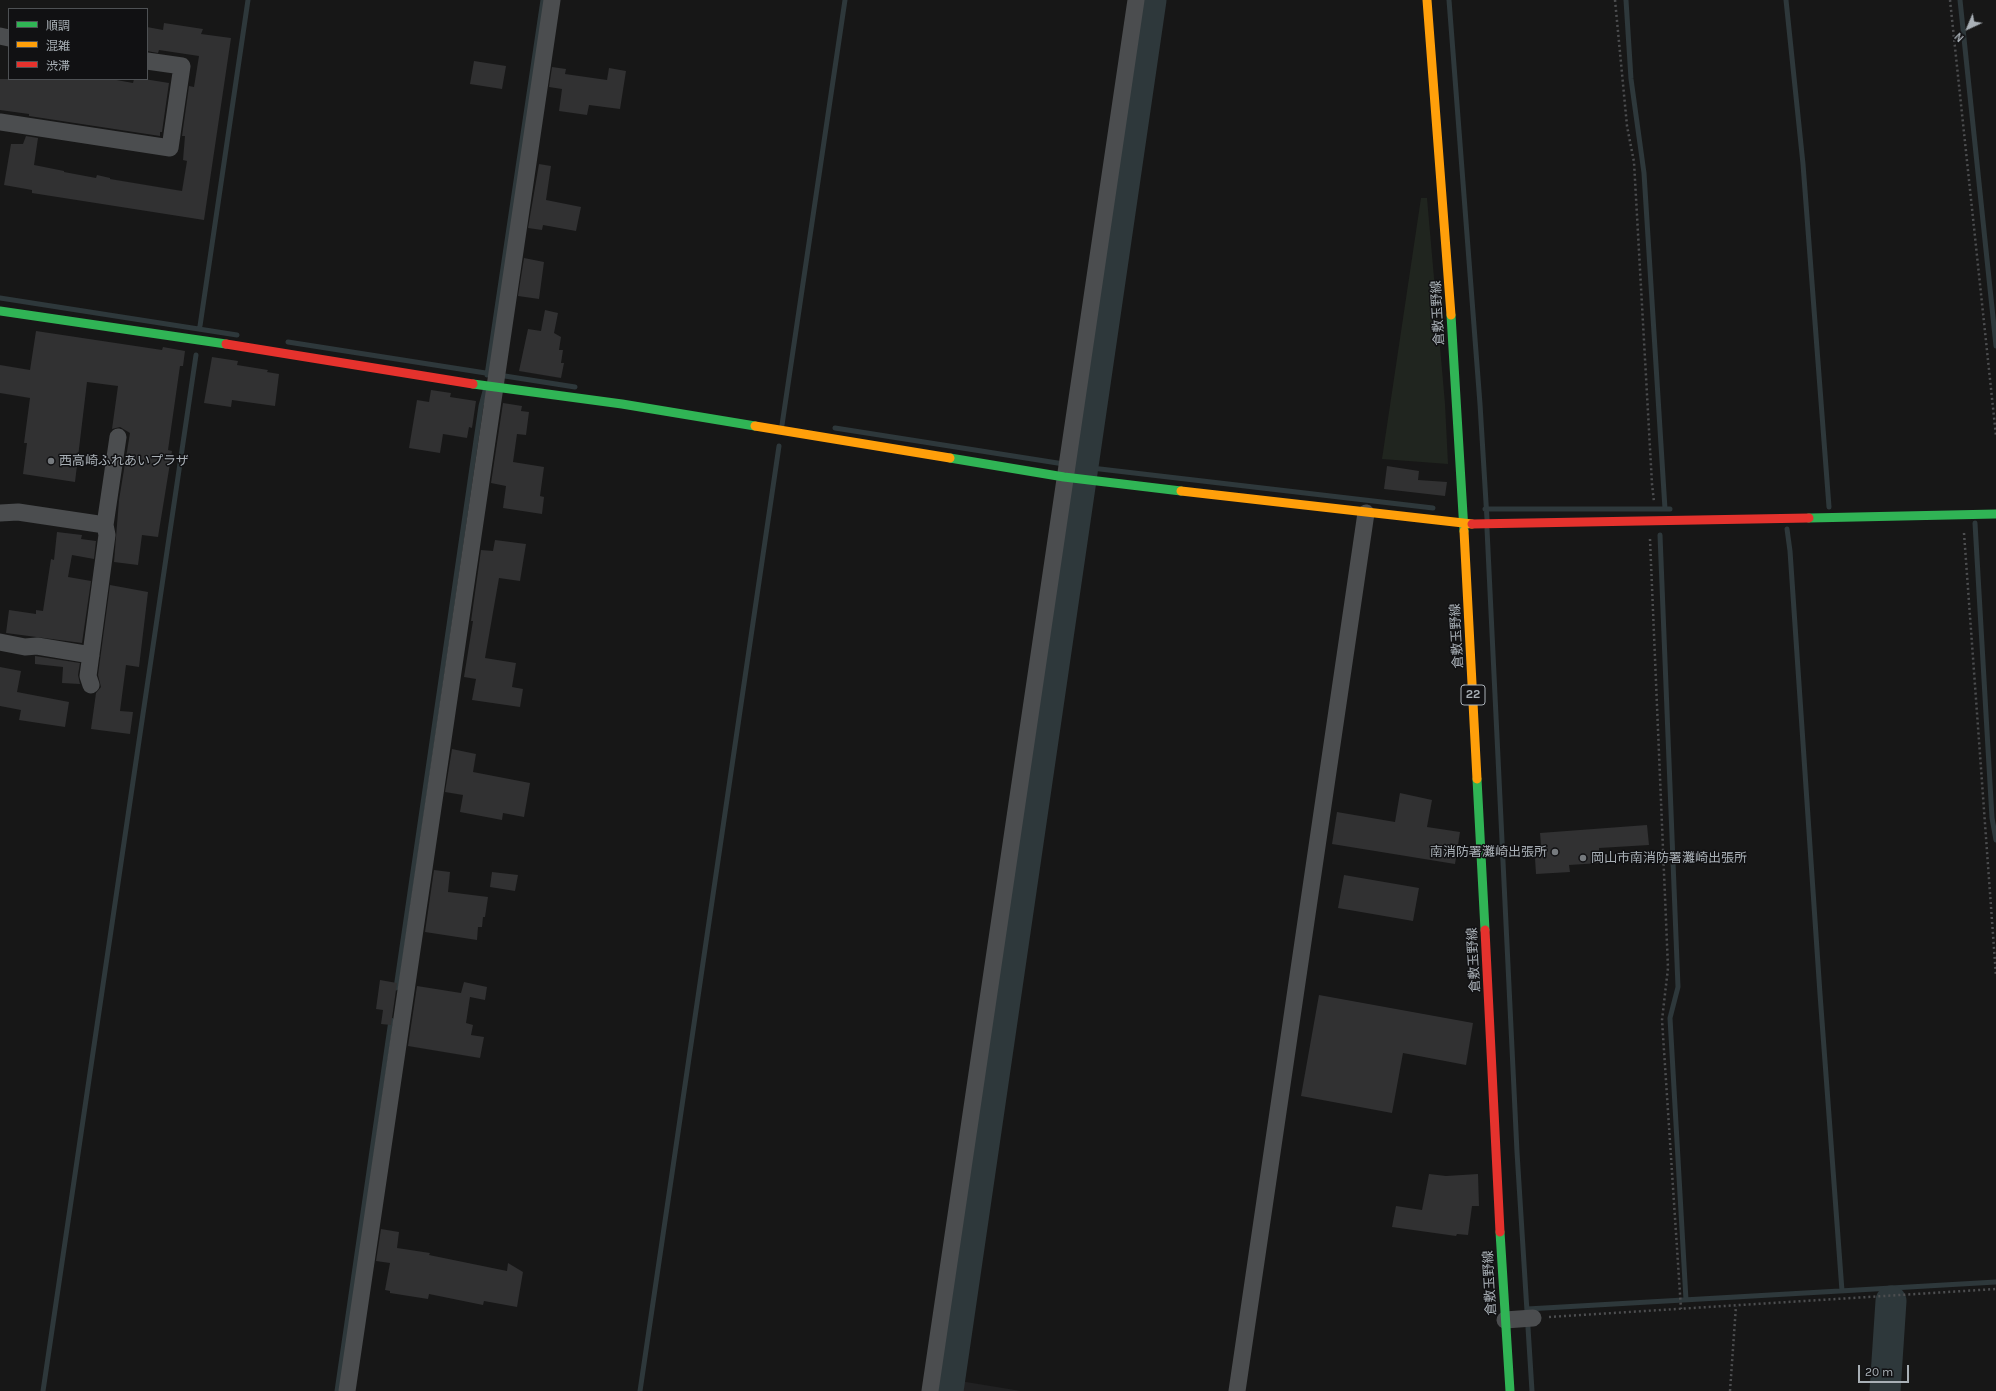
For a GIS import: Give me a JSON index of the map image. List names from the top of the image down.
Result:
{
  "streets": {
    "street": ["倉敷玉野線", "22"]
  },
  "places": ["西高崎ふれあいプラザ", "南消防署灘崎出張所", "岡山市南消防署灘崎出張所"],
  "legend": ["順調", "混雑", "渋滞"],
  "scale_bar": "20 m",
  "north": "bottom left"
}
